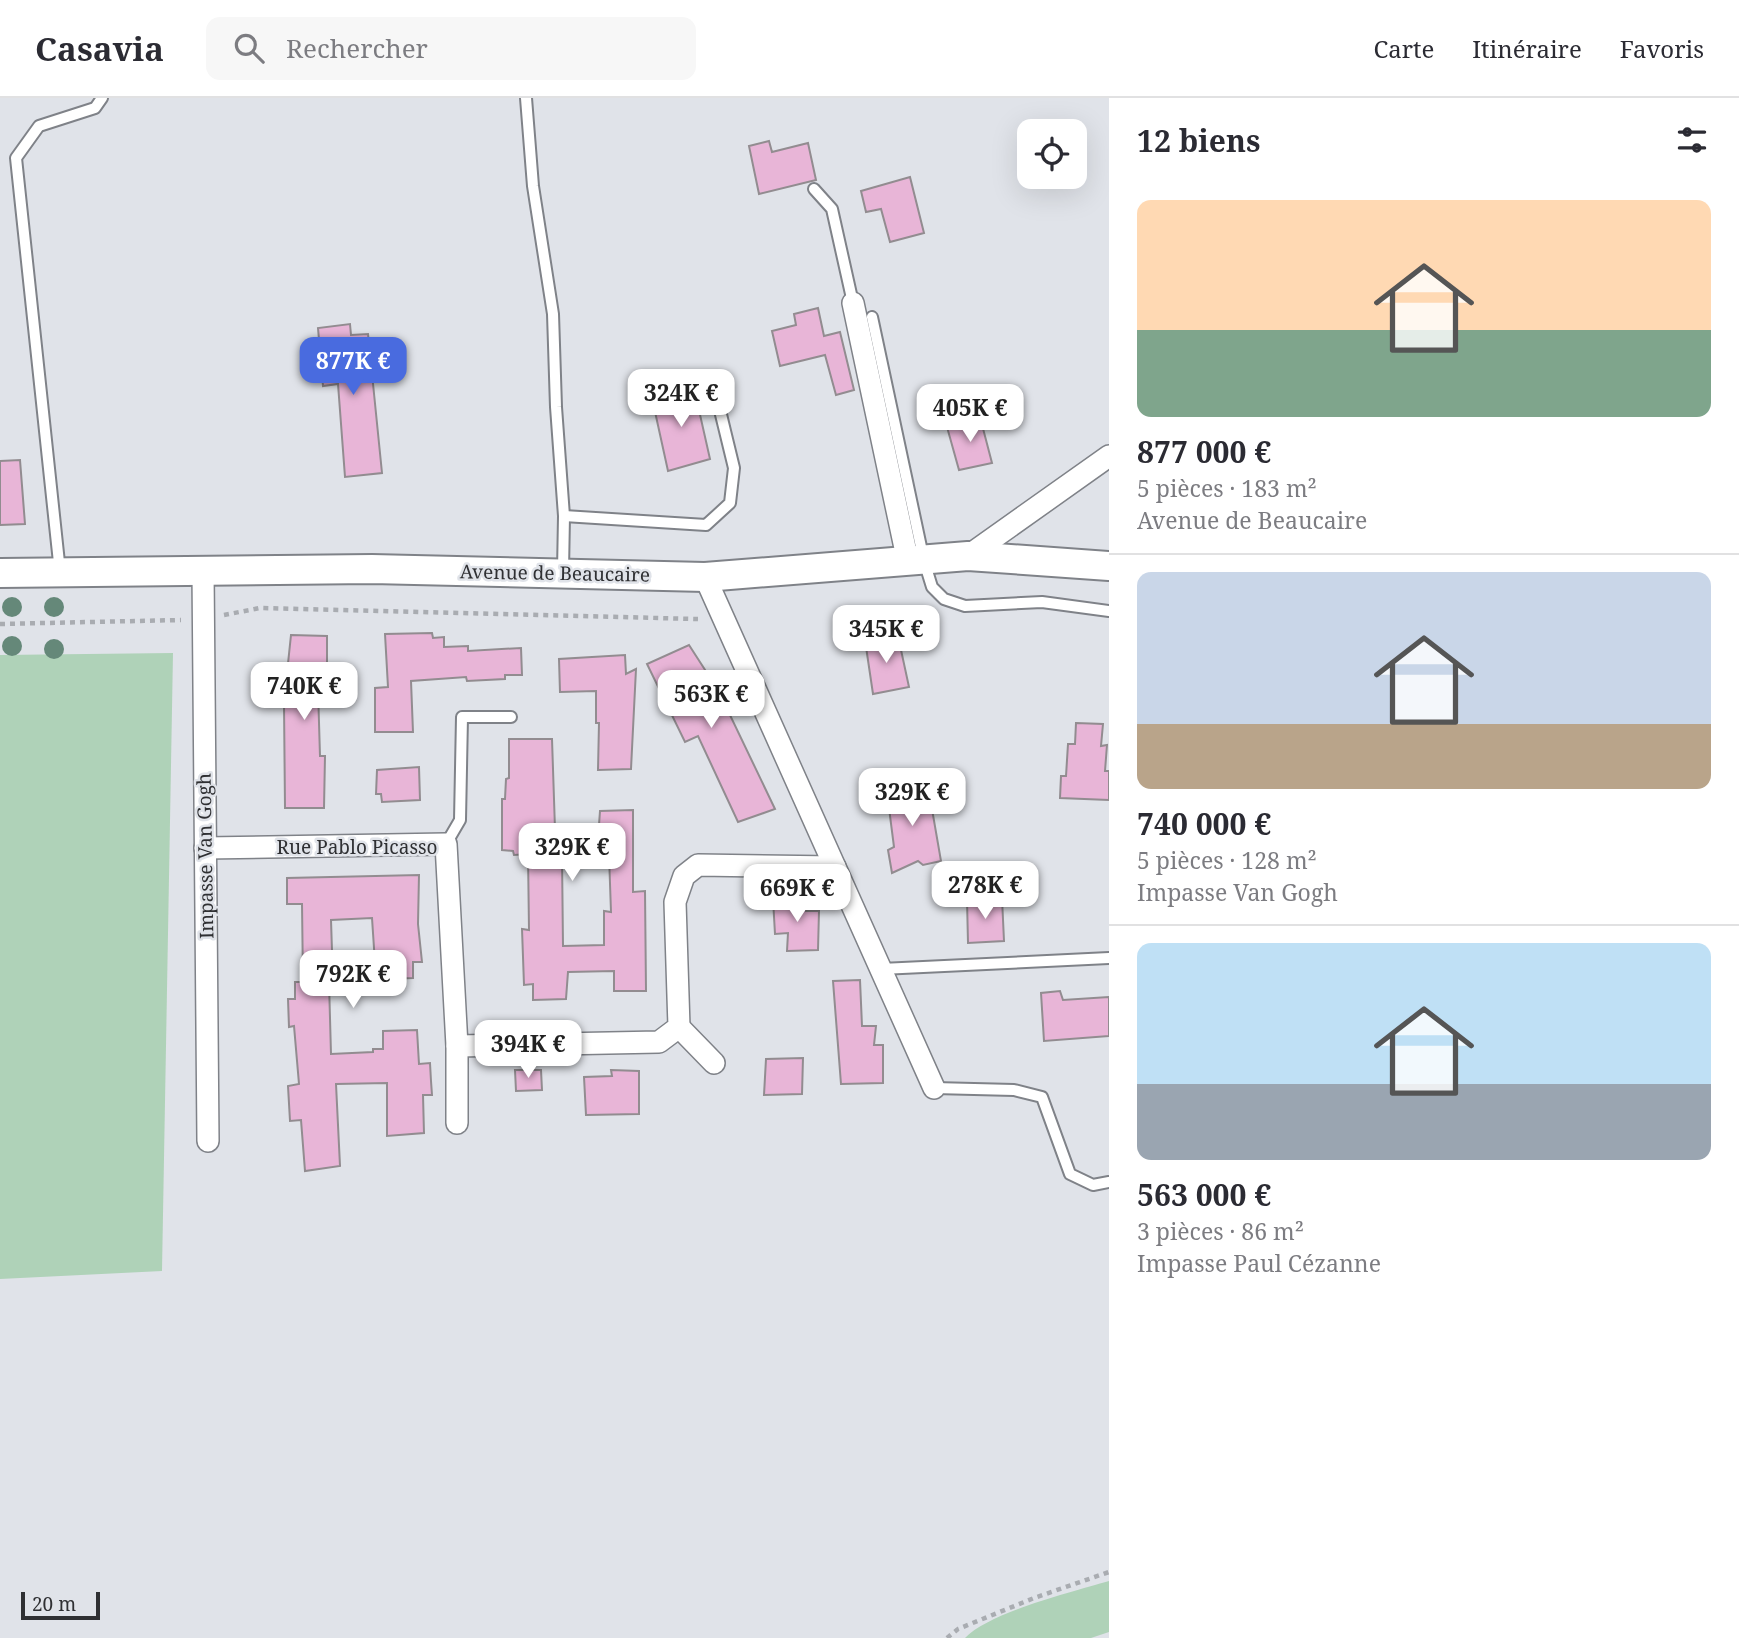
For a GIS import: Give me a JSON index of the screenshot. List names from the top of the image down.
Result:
{
  "streets": {
    "street": ["Avenue de Beaucaire", "Rue Pablo Picasso", "Impasse Van Gogh"]
  },
  "crossings": [
    ["Avenue de Beaucaire", "Impasse Van Gogh"],
    ["Rue Pablo Picasso", "Impasse Van Gogh"]
  ],
  "scale_bar": "20 m",
  "page": {
    "header": "Casavia",
    "search": "Rechercher",
    "nav": ["Carte", "Itinéraire", "Favoris"],
    "heading": "12 biens",
    "list": [
      {
        "name": "877 000 €",
        "note": "5 pièces · 183 m² · Avenue de Beaucaire"
      },
      {
        "name": "740 000 €",
        "note": "5 pièces · 128 m² · Impasse Van Gogh"
      },
      {
        "name": "563 000 €",
        "note": "3 pièces · 86 m² · Impasse Paul Cézanne"
      }
    ],
    "price": [
      "877K €",
      "324K €",
      "405K €",
      "345K €",
      "740K €",
      "563K €",
      "329K €",
      "329K €",
      "278K €",
      "669K €",
      "792K €",
      "394K €"
    ],
    "scale": "20 m"
  }
}
